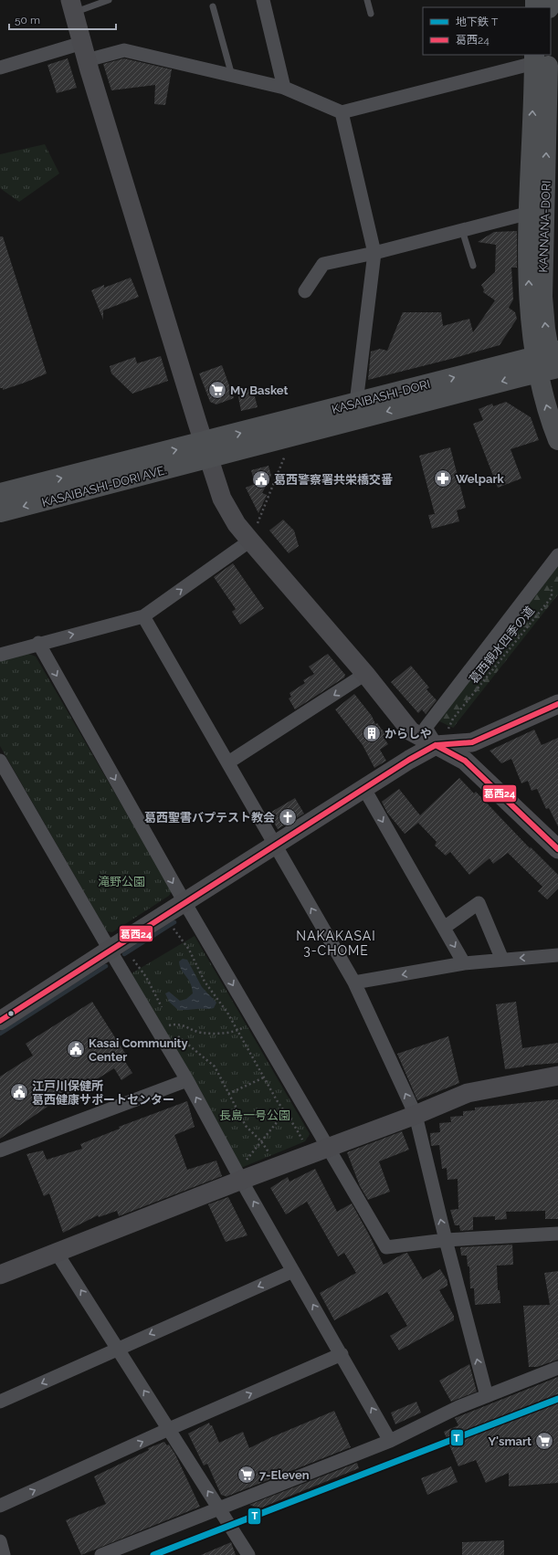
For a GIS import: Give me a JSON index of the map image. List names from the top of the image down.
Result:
{
  "streets": {
    "main road": ["KANNANA-DORI", "KASAIBASHI-DORI", "KASAIBASHI-DORI AVE."],
    "path": ["葛西親水四季の道"]
  },
  "crossings": [
    ["KASAIBASHI-DORI", "KASAIBASHI-DORI AVE."]
  ],
  "districts": ["NAKAKASAI 3-CHOME"],
  "parks": ["滝野公園", "長島一号公園"],
  "places": {
    "supermarket": ["My Basket", "Y'smart", "7-Eleven"],
    "pharmacy": ["Welpark"],
    "public building": ["葛西警察署共栄橋交番", "Kasai Community Center", "江戸川保健所 葛西健康サポートセンター"],
    "building": ["からしや"],
    "church": ["葛西聖書バプテスト教会"]
  },
  "lines": ["transit line 葛西24", "metro line T"],
  "legend": ["地下鉄 T", "葛西24"],
  "scale_bar": "50 m"
}
